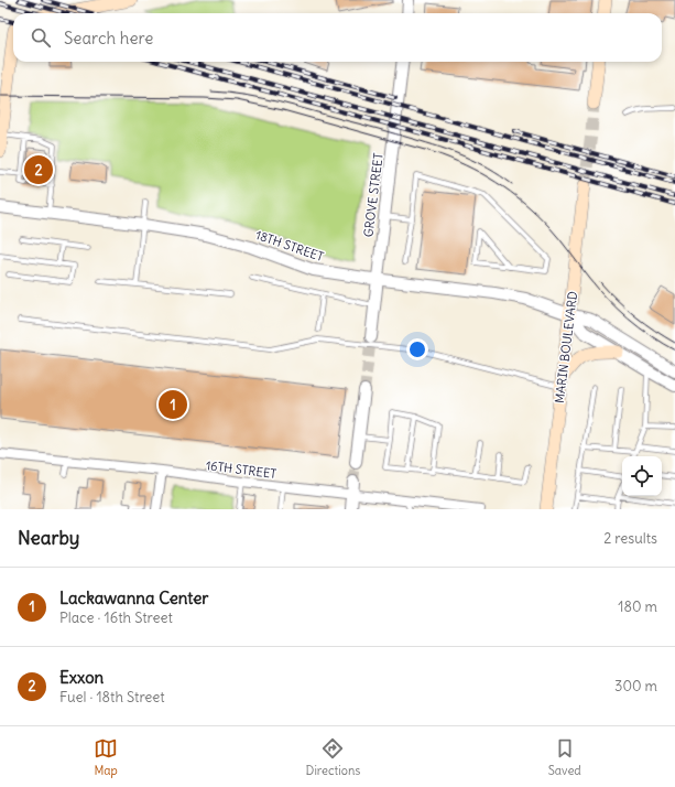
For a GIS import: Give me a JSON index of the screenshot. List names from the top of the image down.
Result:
{
  "streets": {
    "main road": ["MARIN BOULEVARD"],
    "street": ["GROVE STREET", "18TH STREET", "16TH STREET"]
  },
  "crossings": [
    ["GROVE STREET", "18TH STREET"],
    ["18TH STREET", "MARIN BOULEVARD"]
  ],
  "page": {
    "search": "Search here",
    "pins": ["2", "1"],
    "heading": ["Nearby", "2 results"],
    "list": [
      {
        "mark": "1",
        "name": "Lackawanna Center",
        "note": "Place · 16th Street",
        "value": "180 m"
      },
      {
        "mark": "2",
        "name": "Exxon",
        "note": "Fuel · 18th Street",
        "value": "300 m"
      }
    ],
    "nav": ["Map", "Directions", "Saved"]
  }
}
